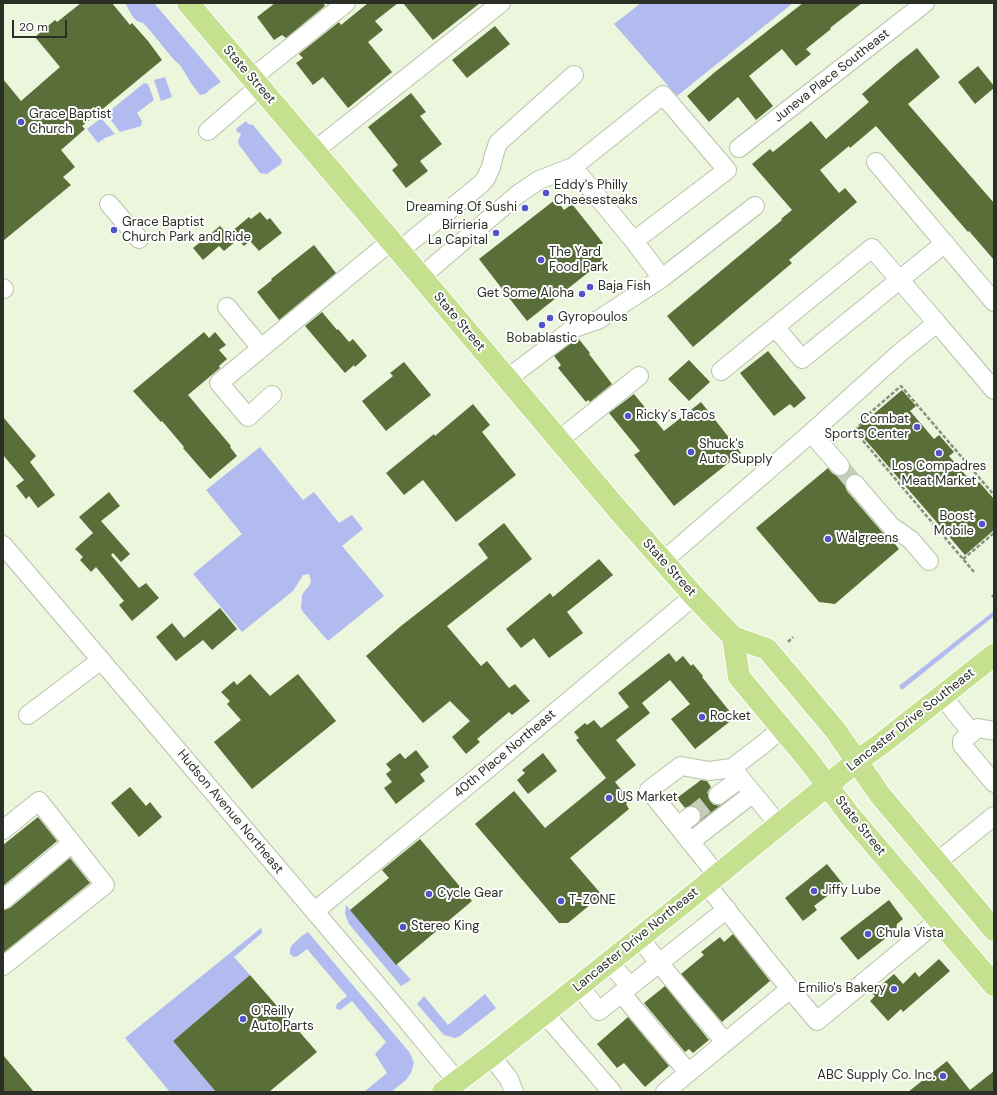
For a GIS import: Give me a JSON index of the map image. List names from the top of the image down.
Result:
{
  "streets": {
    "main road": ["State Street", "Lancaster Drive Southeast", "Lancaster Drive Northeast"],
    "street": ["Juneva Place Southeast", "40th Place Northeast", "Hudson Avenue Northeast"]
  },
  "crossings": [
    ["State Street", "Lancaster Drive Southeast"],
    ["State Street", "40th Place Northeast"],
    ["State Street", "Lancaster Drive Northeast"],
    ["Lancaster Drive Southeast", "Lancaster Drive Northeast"],
    ["40th Place Northeast", "Hudson Avenue Northeast"],
    ["Hudson Avenue Northeast", "Lancaster Drive Northeast"]
  ],
  "places": [
    "Grace Baptist Church",
    "Eddy's Philly Cheesesteaks",
    "Dreaming Of Sushi",
    "Grace Baptist Church Park and Ride",
    "Birrieria La Capital",
    "The Yard Food Park",
    "Baja Fish",
    "Get Some Aloha",
    "Gyropoulos",
    "Bobablastic",
    "Ricky's Tacos",
    "Combat Sports Center",
    "Shuck's Auto Supply",
    "Los Compadres Meat Market",
    "Boost Mobile",
    "Walgreens",
    "Rocket",
    "US Market",
    "Jiffy Lube",
    "Cycle Gear",
    "T-ZONE",
    "Stereo King",
    "Chula Vista",
    "Emilio's Bakery",
    "O'Reilly Auto Parts",
    "ABC Supply Co. Inc."
  ],
  "scale_bar": "20 m"
}
